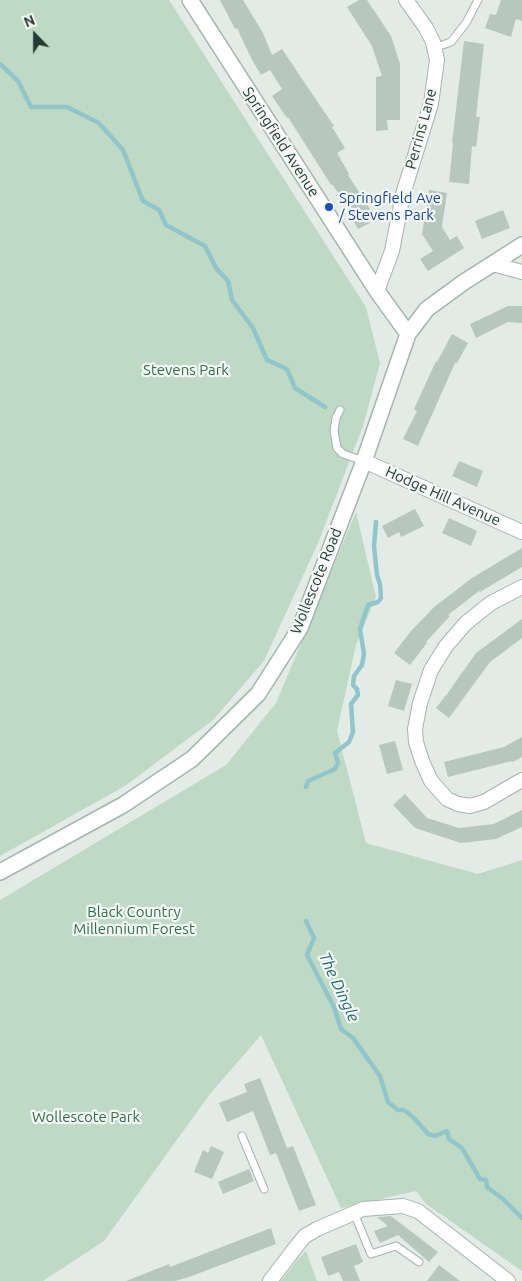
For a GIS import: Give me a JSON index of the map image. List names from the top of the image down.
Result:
{
  "streets": {
    "street": [
      "Perrins Lane",
      "Springfield Avenue",
      "Hodge Hill Avenue",
      "Wollescote Road"
    ]
  },
  "crossings": [
    ["Perrins Lane", "Springfield Avenue"],
    ["Springfield Avenue", "Wollescote Road"],
    ["Hodge Hill Avenue", "Wollescote Road"]
  ],
  "water": ["The Dingle"],
  "parks": ["Stevens Park", "Black Country Millennium Forest", "Wollescote Park"],
  "places": ["Springfield Ave / Stevens Park"],
  "north": "top"
}
